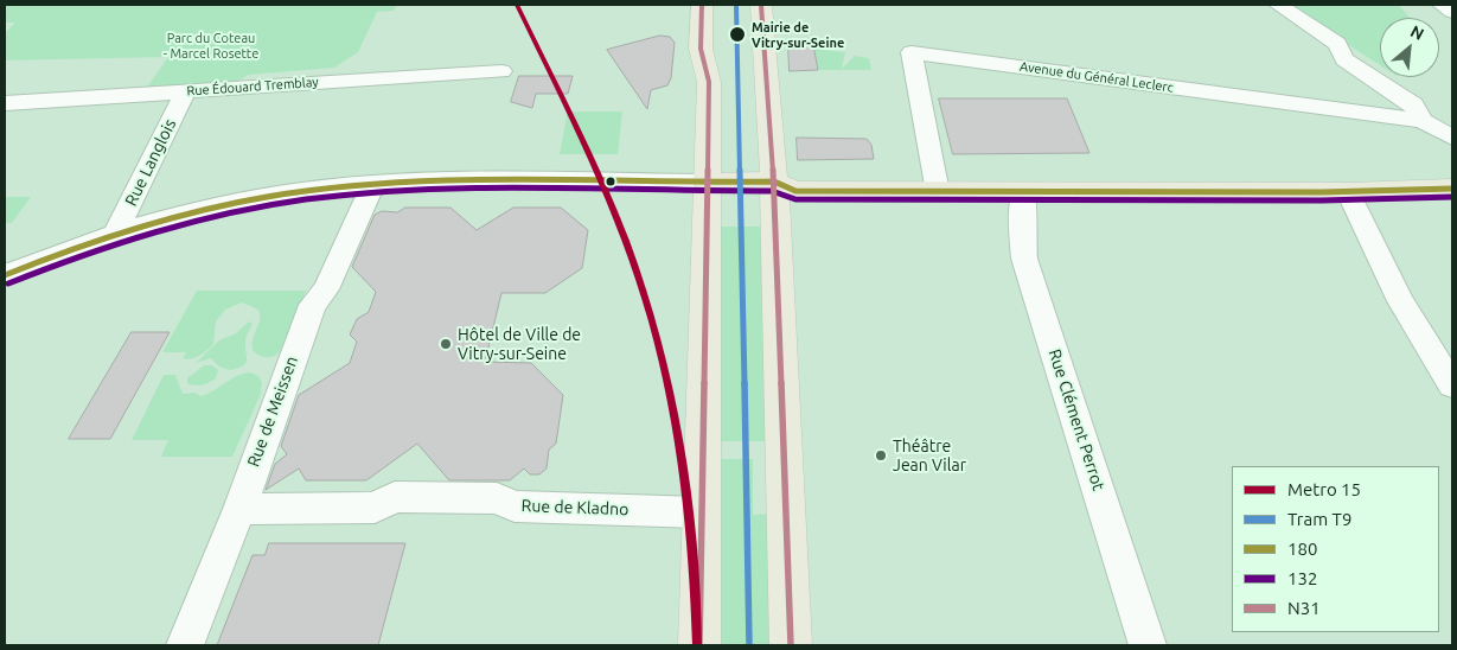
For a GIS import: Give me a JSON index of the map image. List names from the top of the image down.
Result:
{
  "streets": {
    "street": [
      "Avenue du Général Leclerc",
      "Rue Édouard Tremblay",
      "Rue Langlois",
      "Rue de Meissen",
      "Rue Clément Perrot",
      "Rue de Kladno"
    ]
  },
  "crossings": [
    ["Rue Édouard Tremblay", "Rue Langlois"],
    ["Rue de Meissen", "Rue de Kladno"]
  ],
  "parks": ["Parc du Coteau - Marcel Rosette"],
  "places": ["Mairie de Vitry-sur-Seine", "Hôtel de Ville de Vitry-sur-Seine", "Théâtre Jean Vilar"],
  "lines": [
    "metro line 15",
    "tram line T9",
    "transit line N31",
    "transit line 180",
    "transit line 132"
  ],
  "legend": [
    "Metro 15",
    "Tram T9",
    "180",
    "132",
    "N31"
  ],
  "north": "top right"
}
